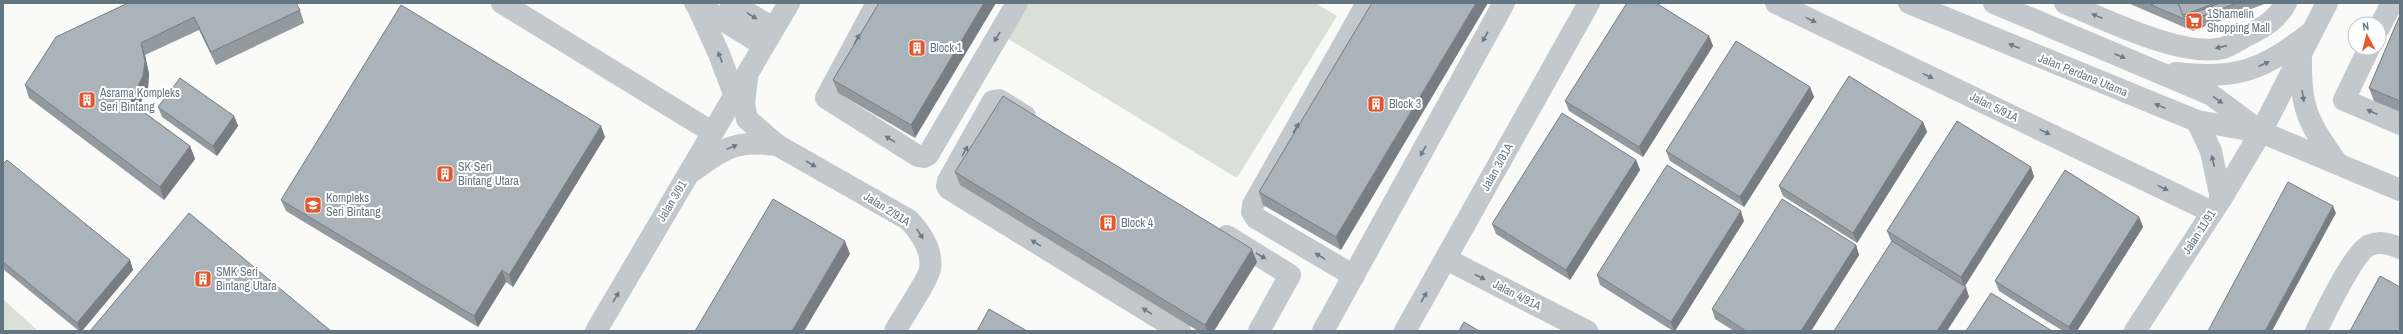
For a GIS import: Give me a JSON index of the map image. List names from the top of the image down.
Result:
{
  "streets": {
    "street": [
      "Jalan Perdana Utama",
      "Jalan 5/91A",
      "Jalan 3/91A",
      "Jalan 3/91",
      "Jalan 2/91A",
      "Jalan 11/91",
      "Jalan 4/91A"
    ]
  },
  "crossings": [
    ["Jalan Perdana Utama", "Jalan 11/91"],
    ["Jalan 5/91A", "Jalan 11/91"],
    ["Jalan 3/91A", "Jalan 4/91A"],
    ["Jalan 3/91", "Jalan 2/91A"]
  ],
  "one_way": ["Jalan 5/91A", "Jalan 3/91", "Jalan 4/91A"],
  "places": {
    "supermarket": ["1Shamelin Shopping Mall"],
    "building": [
      "Block 1",
      "Asrama Kompleks Seri Bintang",
      "Block 3",
      "SK Seri Bintang Utara",
      "Block 4",
      "SMK Seri Bintang Utara"
    ],
    "school or university": ["Kompleks Seri Bintang"]
  },
  "north": "top"
}
